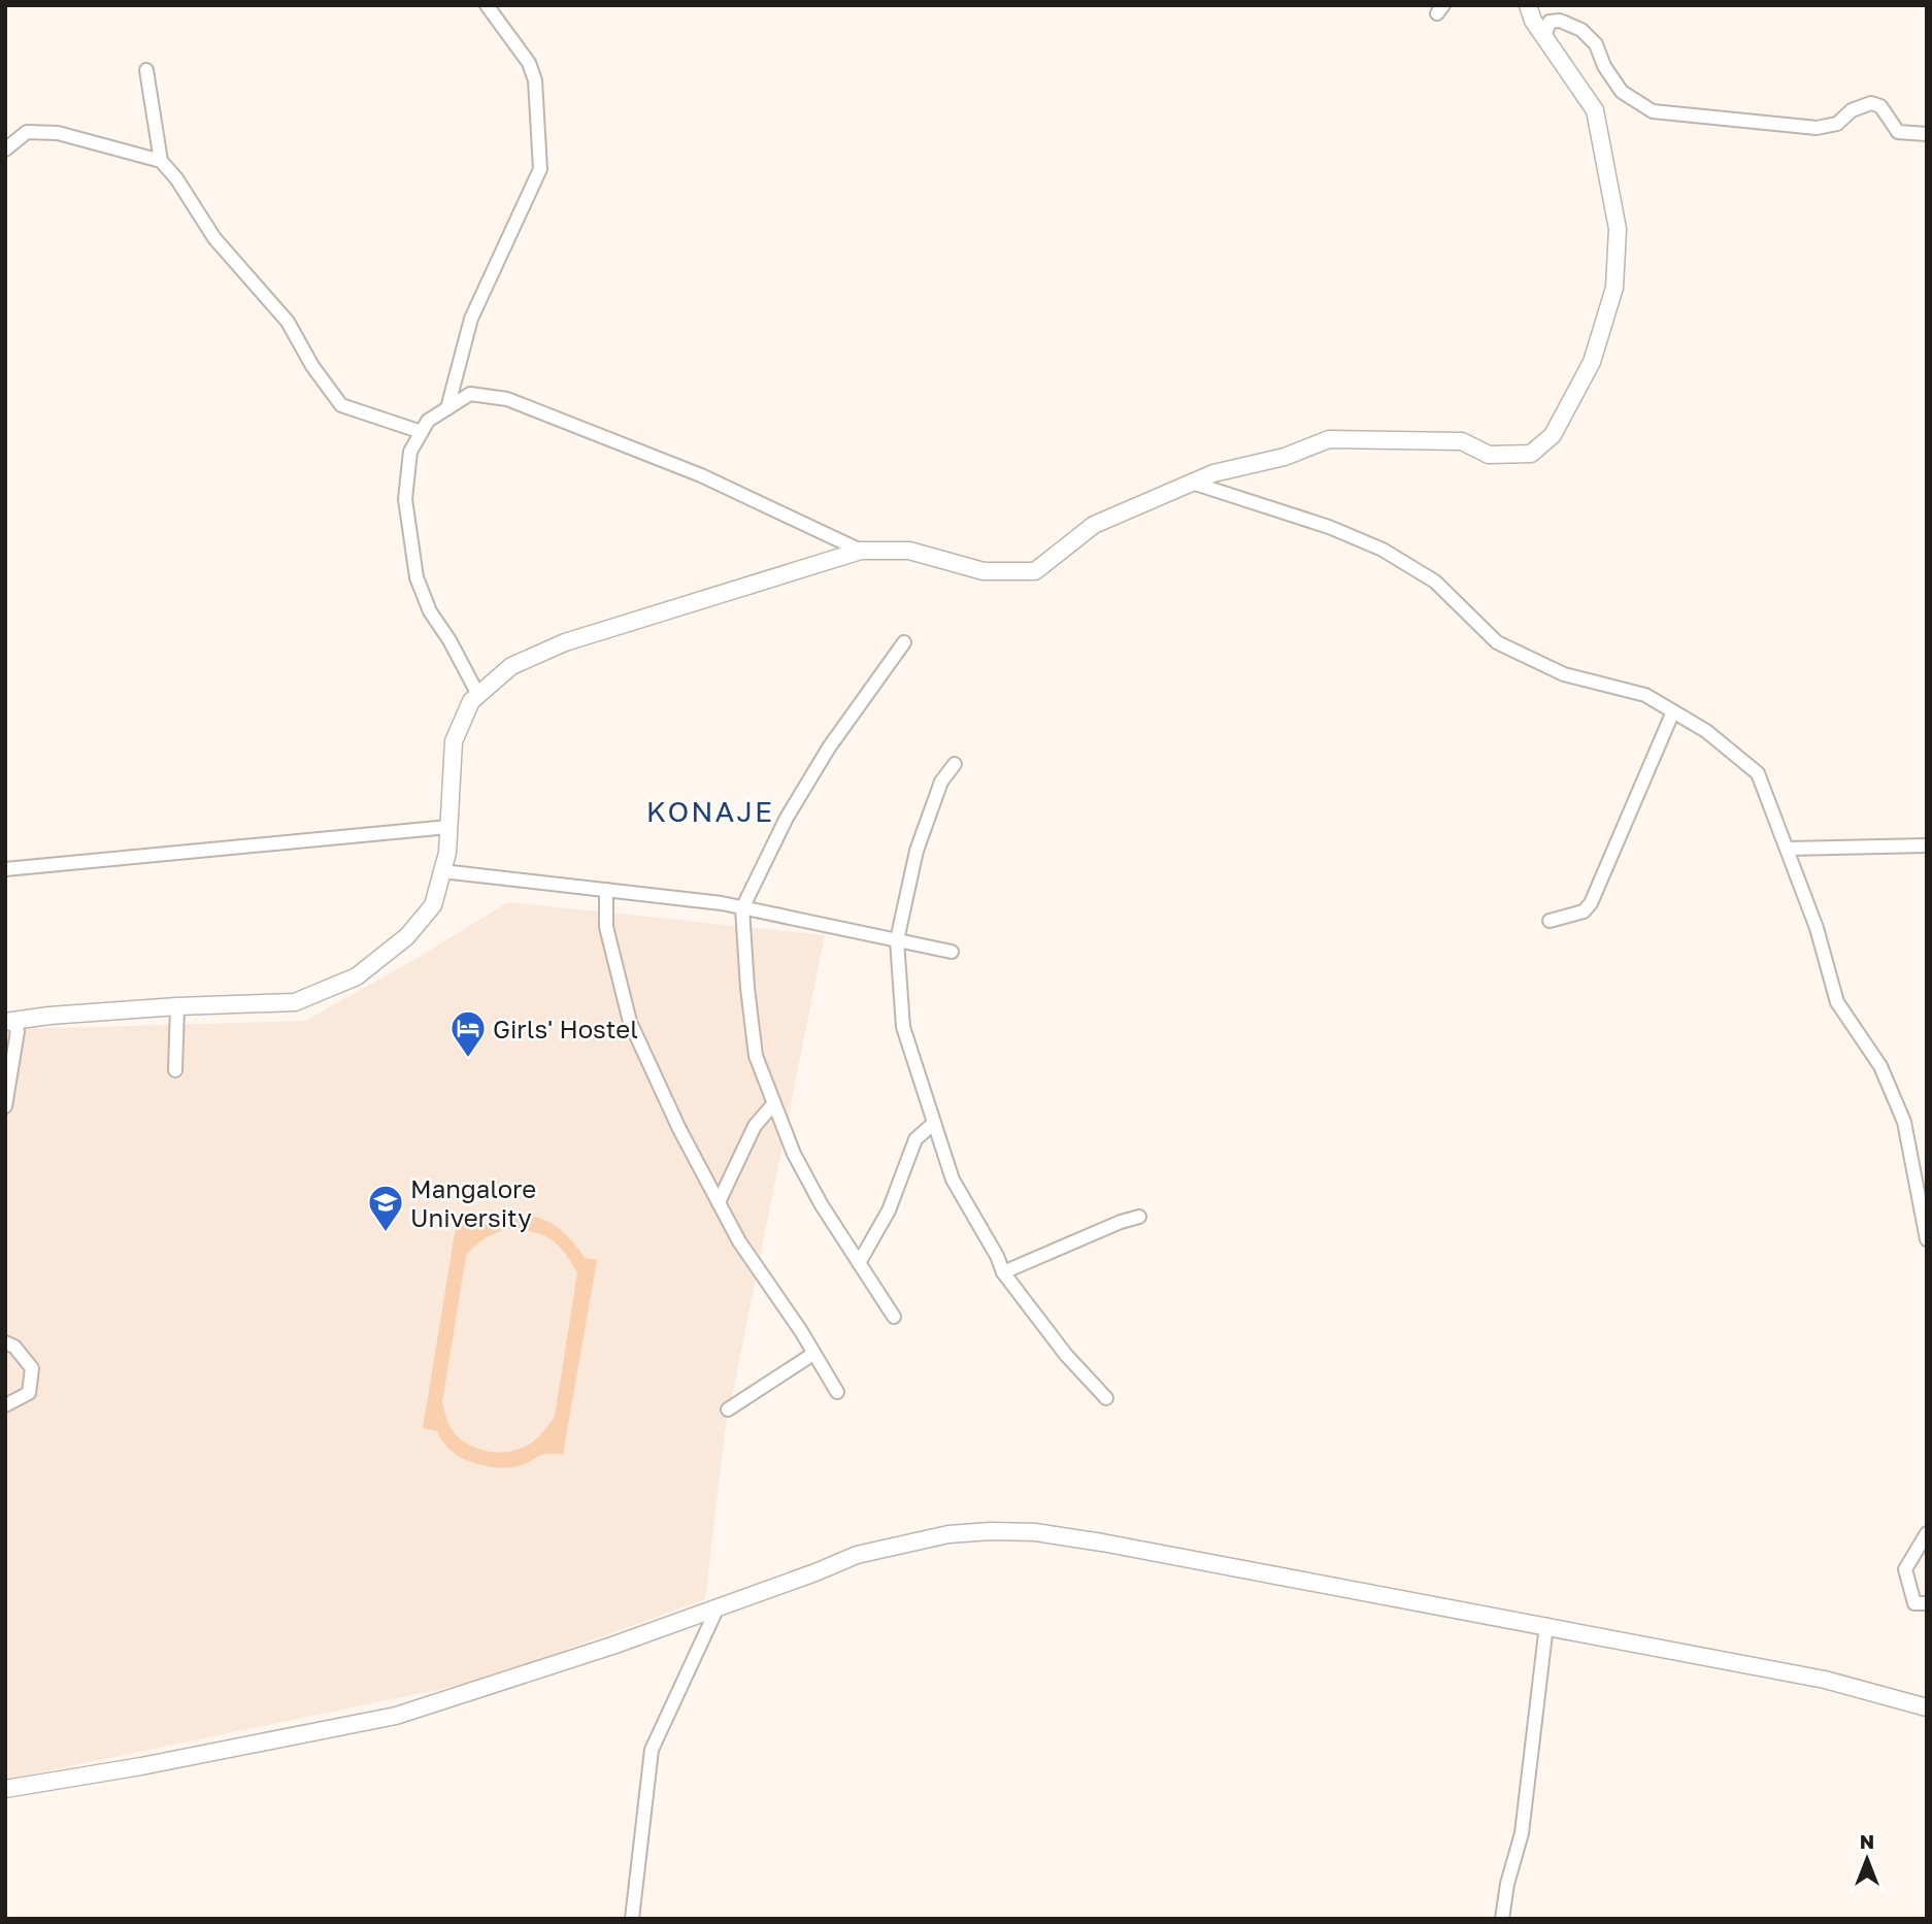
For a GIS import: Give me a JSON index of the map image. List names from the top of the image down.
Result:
{
  "districts": ["KONAJE"],
  "places": {
    "hotel": ["Girls' Hostel"],
    "school or university": ["Mangalore University"]
  },
  "north": "top"
}
